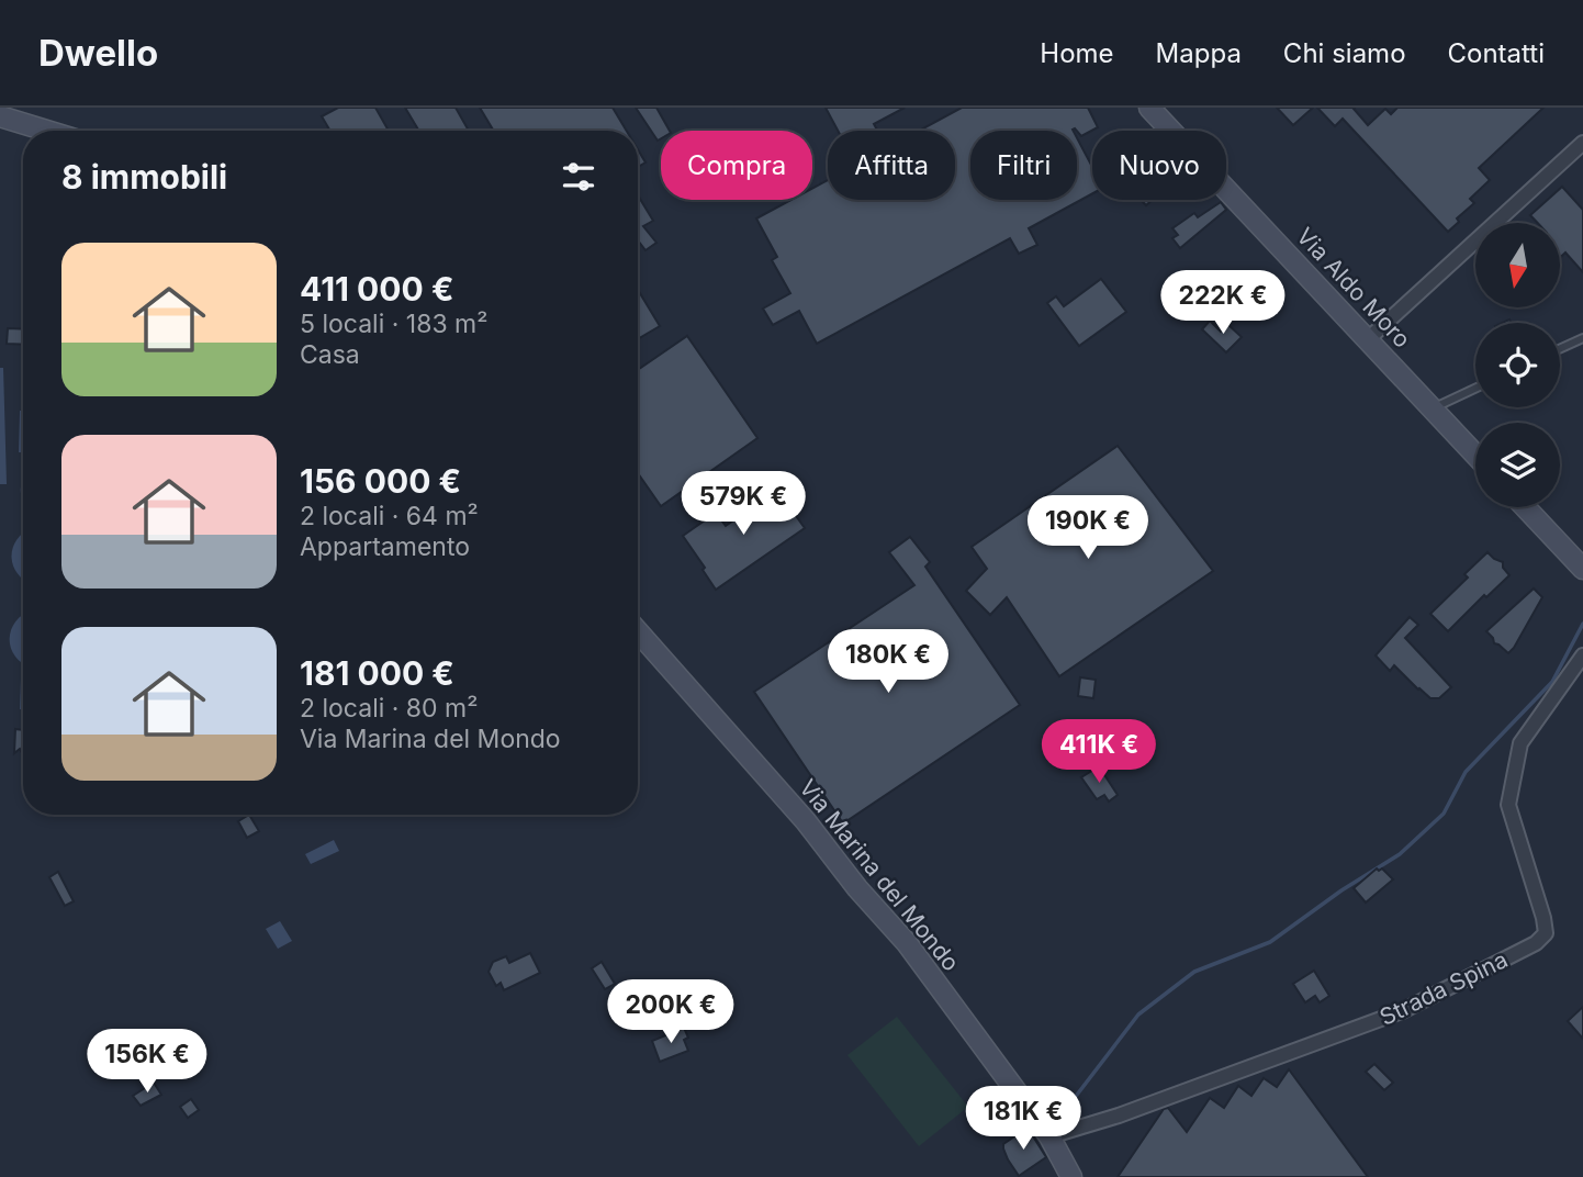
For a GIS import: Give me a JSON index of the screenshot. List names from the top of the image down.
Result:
{
  "streets": {
    "street": ["Via Aldo Moro", "Via Marina del Mondo", "Strada Spina"]
  },
  "crossings": [
    ["Via Marina del Mondo", "Strada Spina"]
  ],
  "north": "bottom",
  "page": {
    "header": "Dwello",
    "nav": [
      "Home",
      "Mappa",
      "Chi siamo",
      "Contatti"
    ],
    "chip": [
      "Compra",
      "Affitta",
      "Filtri",
      "Nuovo"
    ],
    "heading": "8 immobili",
    "list": [
      {
        "name": "411 000 €",
        "note": "5 locali · 183 m² · Casa"
      },
      {
        "name": "156 000 €",
        "note": "2 locali · 64 m² · Appartamento"
      },
      {
        "name": "181 000 €",
        "note": "2 locali · 80 m² · Via Marina del Mondo"
      }
    ],
    "price": [
      "222K €",
      "579K €",
      "190K €",
      "180K €",
      "411K €",
      "200K €",
      "156K €",
      "181K €"
    ]
  }
}
